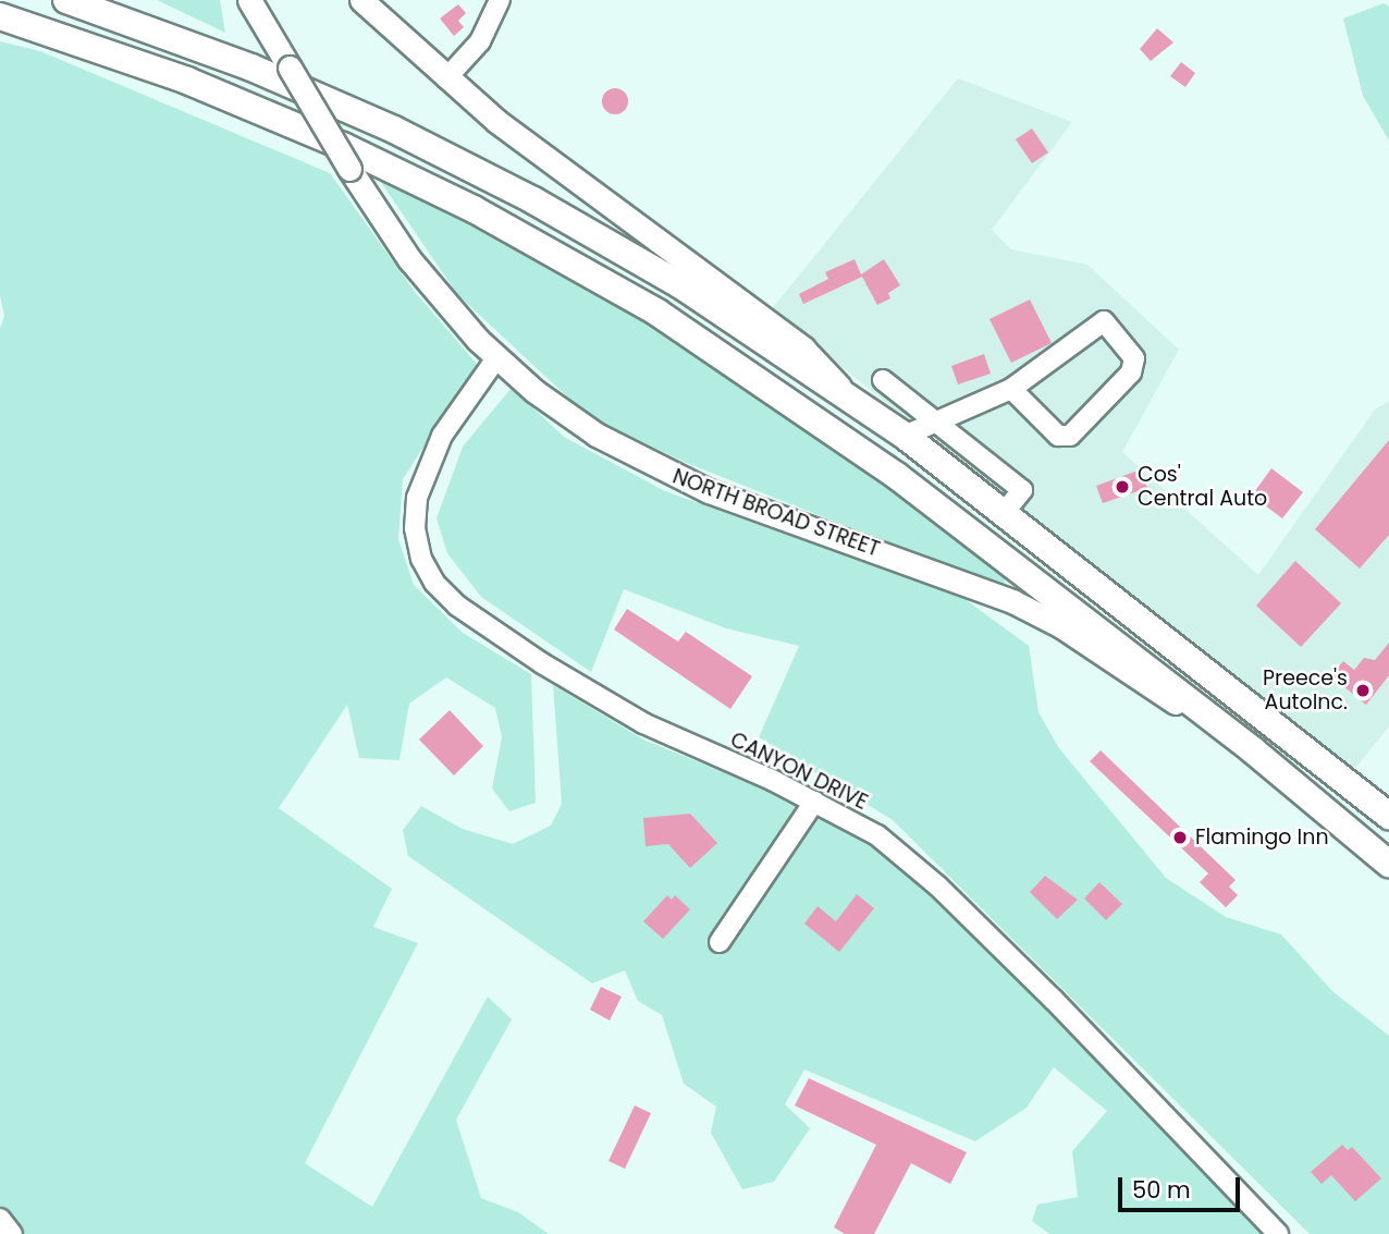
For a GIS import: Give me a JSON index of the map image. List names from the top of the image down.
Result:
{
  "streets": {
    "highway": ["NORTH BROAD STREET"],
    "street": ["CANYON DRIVE"]
  },
  "crossings": [
    ["NORTH BROAD STREET", "CANYON DRIVE"]
  ],
  "places": ["Cos' Central Auto", "Preece's AutoInc.", "Flamingo Inn"],
  "scale_bar": "50 m"
}
